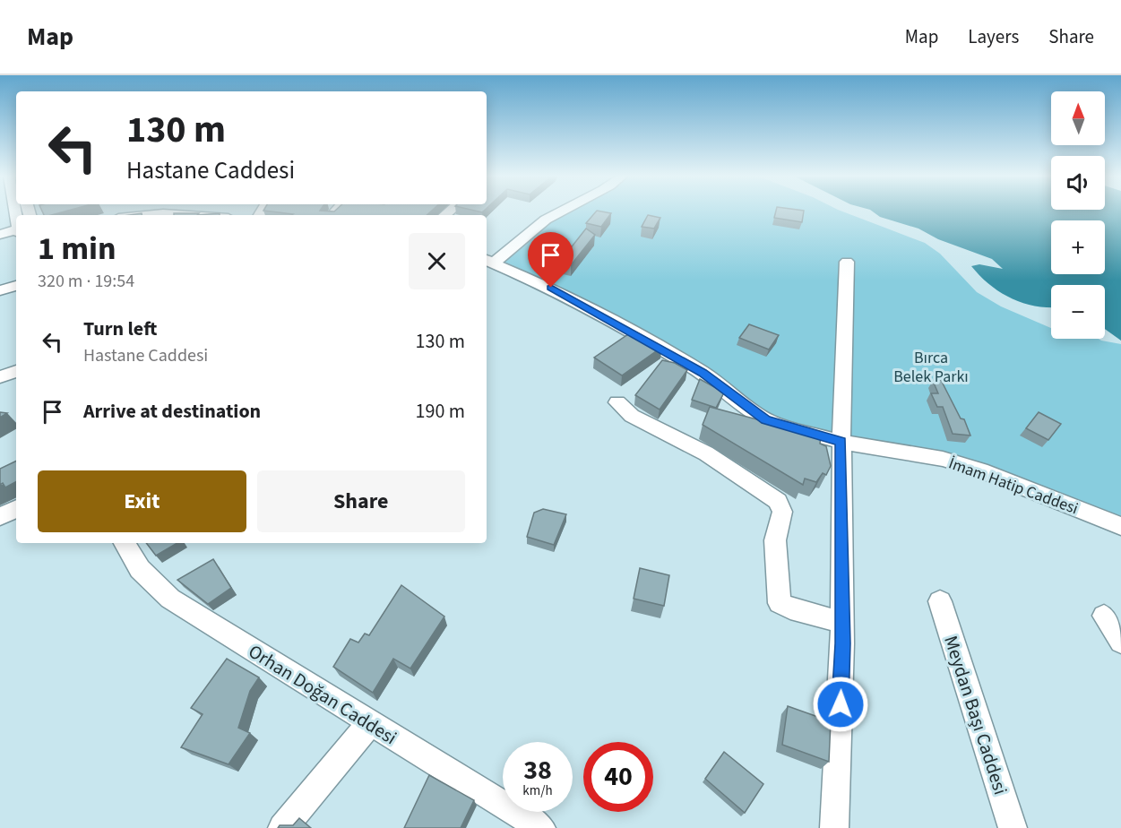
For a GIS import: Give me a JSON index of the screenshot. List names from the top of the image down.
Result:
{
  "streets": {
    "street": ["İmam Hatip Caddesi", "Orhan Doğan Caddesi", "Meydan Başı Caddesi"]
  },
  "parks": ["Bırca Belek Parkı"],
  "north": "top",
  "page": {
    "header": "Map",
    "nav": ["Map", "Layers", "Share"],
    "map_buttons": ["+", "−"],
    "turn": ["130 m", "Hastane Caddesi"],
    "heading": ["1 min", "320 m · 19:54"],
    "list": [
      {
        "name": "Turn left",
        "note": "Hastane Caddesi",
        "value": "130 m"
      },
      {
        "name": "Arrive at destination",
        "value": "190 m"
      }
    ],
    "buttons": ["Exit", "Share"],
    "speed": "38 km/h",
    "limit": "40"
  }
}
